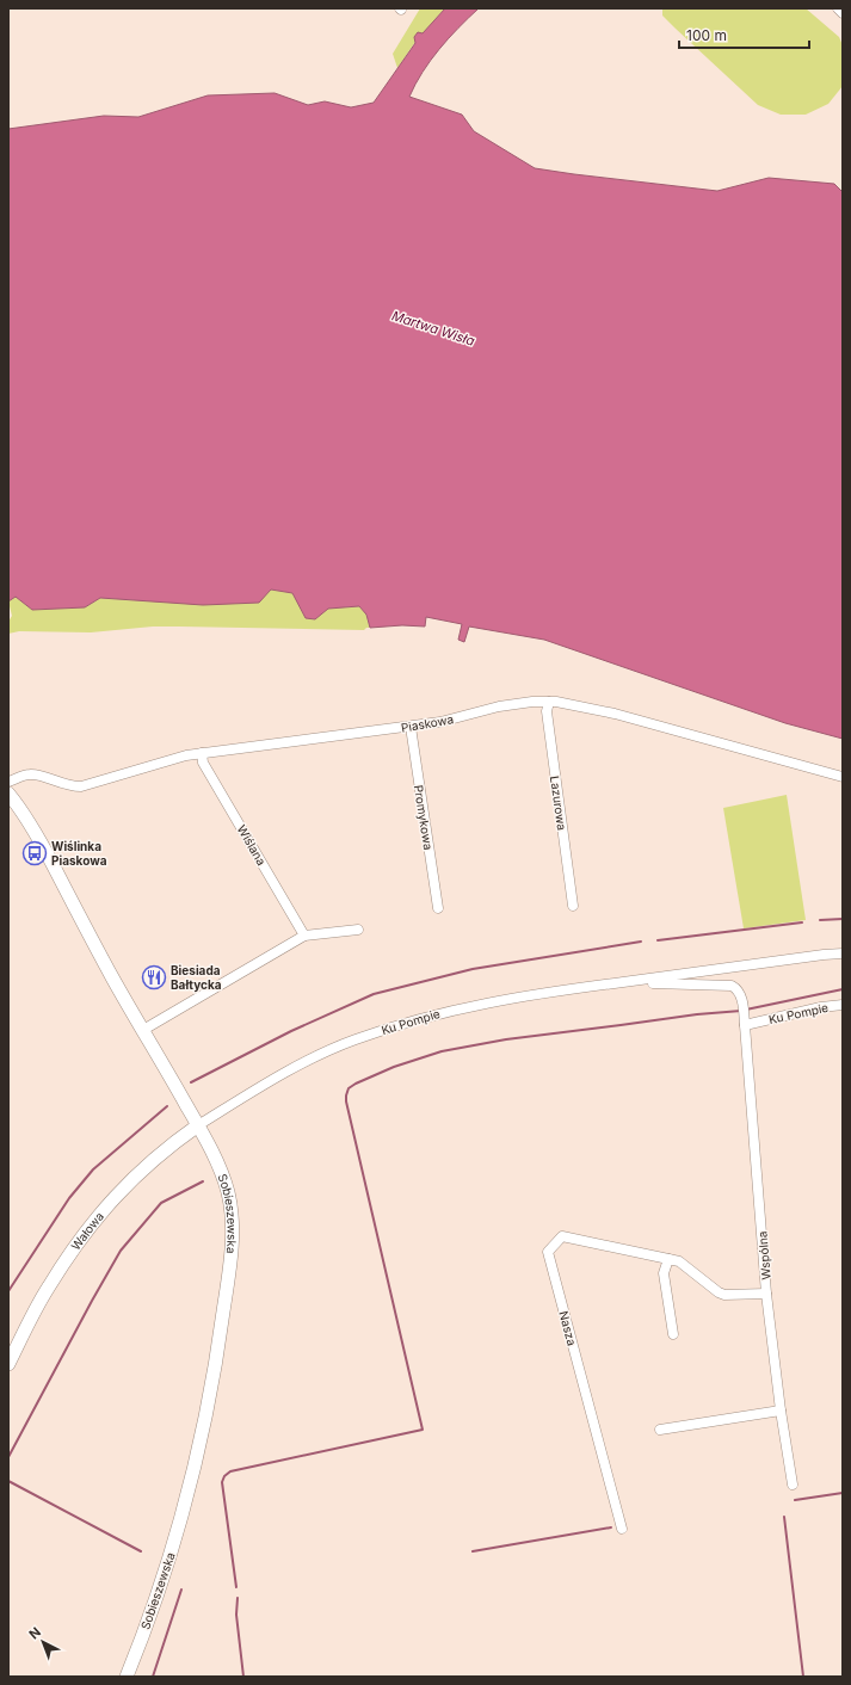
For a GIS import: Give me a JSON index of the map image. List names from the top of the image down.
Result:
{
  "streets": {
    "main road": ["Sobieszewska", "Wałowa"],
    "street": [
      "Piaskowa",
      "Lazurowa",
      "Promykowa",
      "Wiślana",
      "Ku Pompie",
      "Wspólna",
      "Nasza"
    ]
  },
  "crossings": [
    ["Piaskowa", "Lazurowa"],
    ["Piaskowa", "Promykowa"],
    ["Piaskowa", "Wiślana"],
    ["Ku Pompie", "Sobieszewska"],
    ["Ku Pompie", "Wałowa"],
    ["Ku Pompie", "Wspólna"],
    ["Sobieszewska", "Wałowa"],
    ["Wspólna", "Nasza"]
  ],
  "water": ["Martwa Wisła"],
  "places": {
    "bus stop": ["Wiślinka Piaskowa"],
    "restaurant": ["Biesiada Bałtycka"]
  },
  "scale_bar": "100 m",
  "north": "top left"
}
